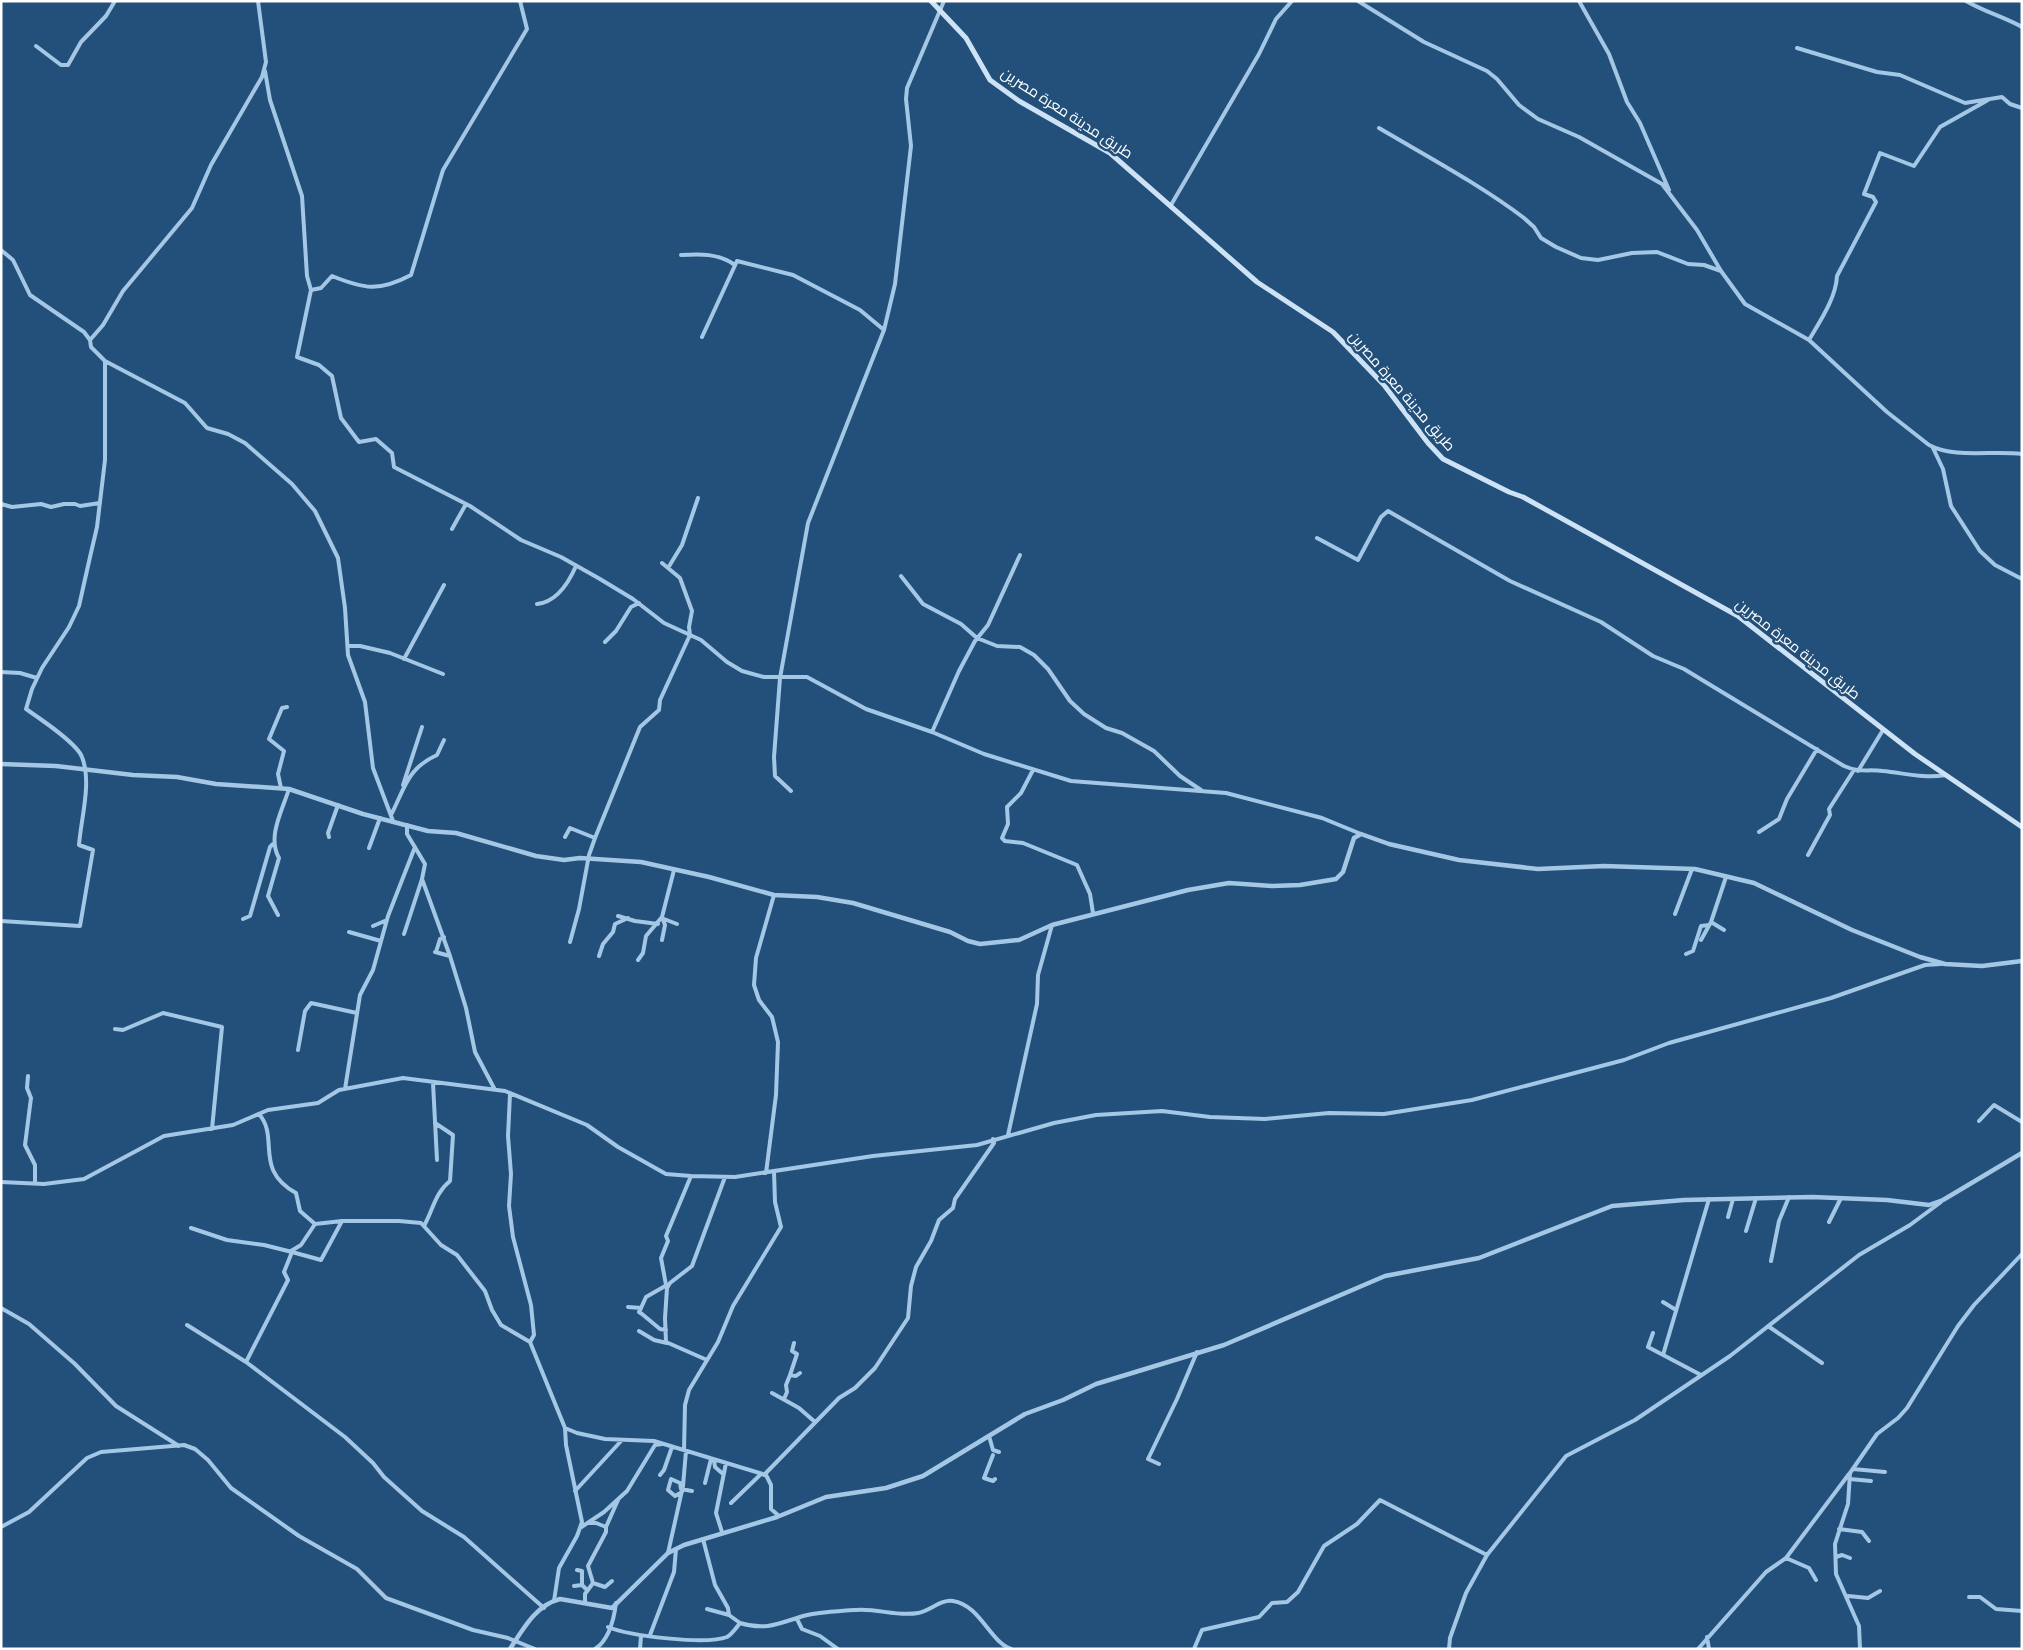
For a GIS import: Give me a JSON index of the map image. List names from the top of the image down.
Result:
{
  "streets": {
    "main road": ["طريق مدينة معرة مصرين"]
  }
}
